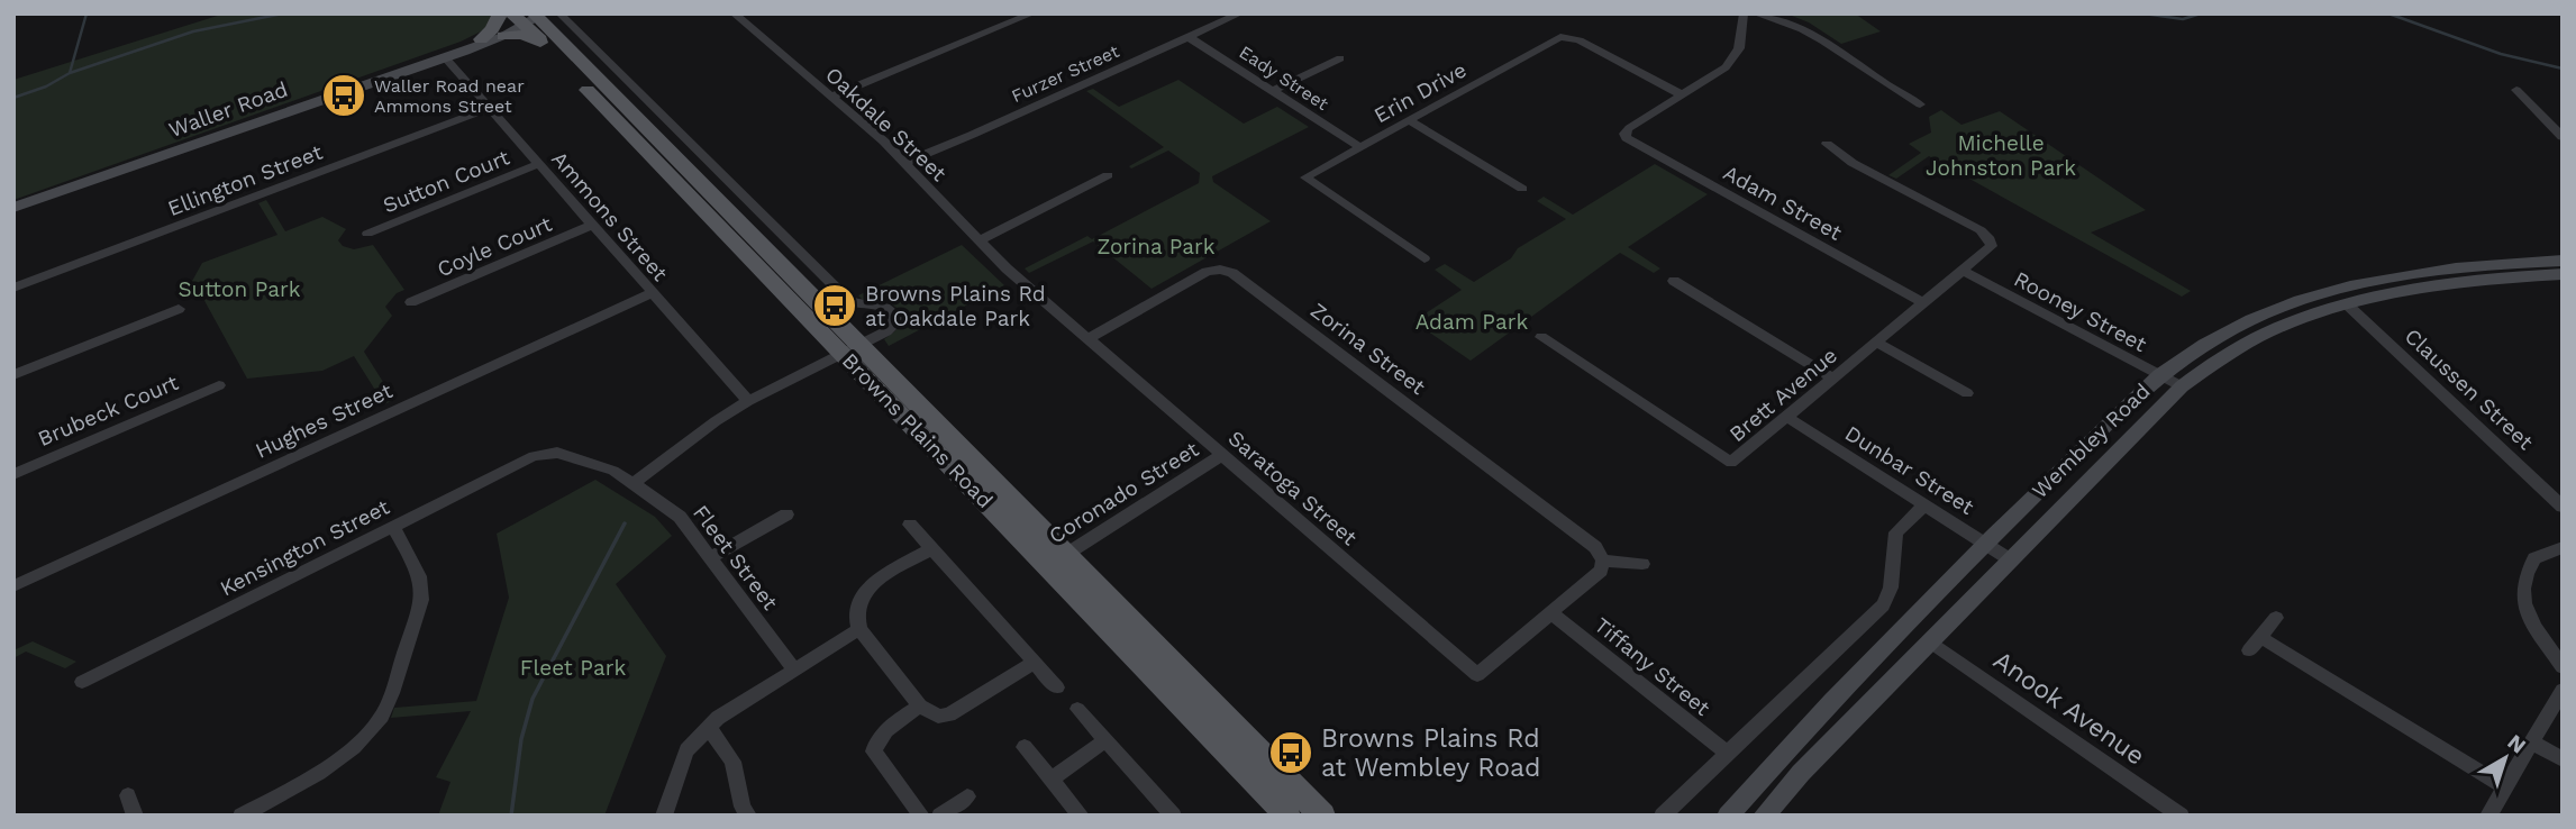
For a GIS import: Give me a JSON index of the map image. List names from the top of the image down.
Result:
{
  "streets": {
    "main road": ["Waller Road", "Browns Plains Road", "Wembley Road"],
    "street": [
      "Furzer Street",
      "Eady Street",
      "Erin Drive",
      "Oakdale Street",
      "Ellington Street",
      "Sutton Court",
      "Adam Street",
      "Ammons Street",
      "Coyle Court",
      "Rooney Street",
      "Zorina Street",
      "Claussen Street",
      "Brett Avenue",
      "Brubeck Court",
      "Hughes Street",
      "Dunbar Street",
      "Saratoga Street",
      "Coronado Street",
      "Kensington Street",
      "Fleet Street",
      "Tiffany Street",
      "Anook Avenue"
    ]
  },
  "crossings": [
    ["Furzer Street", "Eady Street"],
    ["Furzer Street", "Oakdale Street"],
    ["Eady Street", "Erin Drive"],
    ["Waller Road", "Ammons Street"],
    ["Waller Road", "Browns Plains Road"],
    ["Oakdale Street", "Saratoga Street"],
    ["Ellington Street", "Ammons Street"],
    ["Sutton Court", "Ammons Street"],
    ["Adam Street", "Brett Avenue"],
    ["Ammons Street", "Coyle Court"],
    ["Ammons Street", "Hughes Street"],
    ["Rooney Street", "Brett Avenue"],
    ["Rooney Street", "Wembley Road"],
    ["Zorina Street", "Saratoga Street"],
    ["Claussen Street", "Wembley Road"],
    ["Brett Avenue", "Dunbar Street"],
    ["Browns Plains Road", "Coronado Street"],
    ["Wembley Road", "Dunbar Street"],
    ["Wembley Road", "Anook Avenue"],
    ["Saratoga Street", "Coronado Street"],
    ["Saratoga Street", "Tiffany Street"],
    ["Kensington Street", "Fleet Street"]
  ],
  "parks": [
    "Michelle Johnston Park",
    "Zorina Park",
    "Sutton Park",
    "Adam Park",
    "Fleet Park"
  ],
  "places": {
    "bus stop": ["Waller Road near Ammons Street", "Browns Plains Rd at Oakdale Park", "Browns Plains Rd at Wembley Road"]
  },
  "north": "top right"
}
